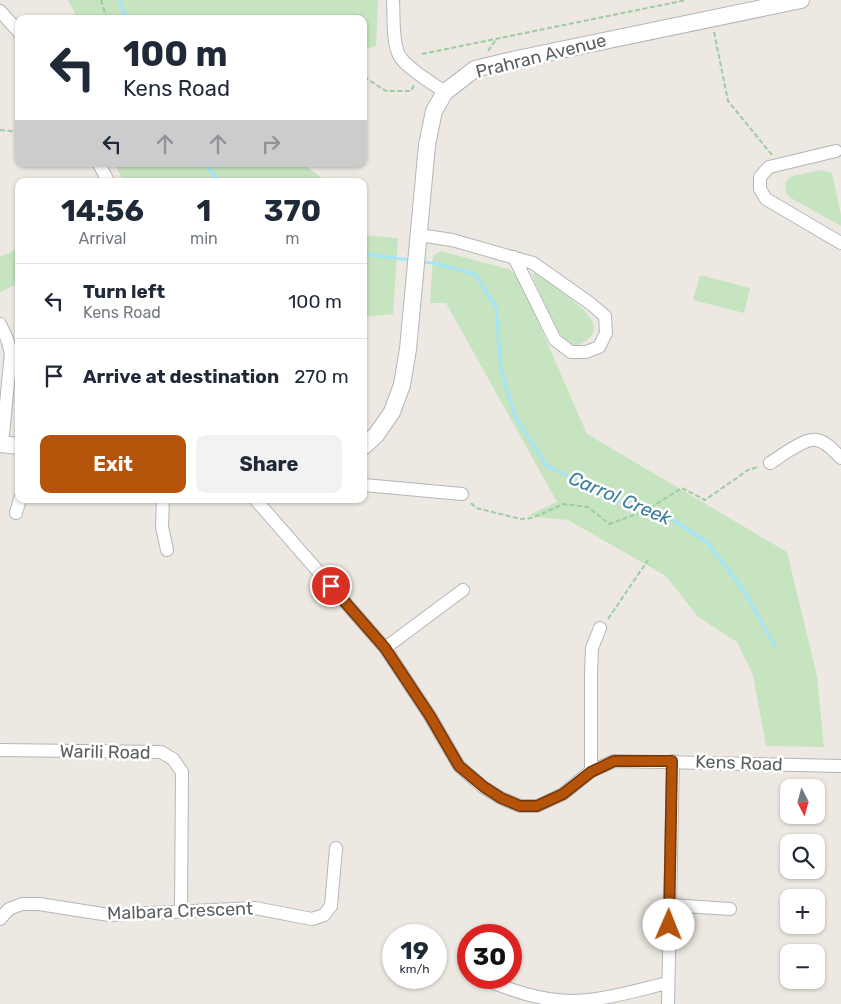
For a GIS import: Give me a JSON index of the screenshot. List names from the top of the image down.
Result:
{
  "streets": {
    "street": [
      "Prahran Avenue",
      "Warili Road",
      "Kens Road",
      "Malbara Crescent"
    ]
  },
  "crossings": [
    ["Warili Road", "Malbara Crescent"]
  ],
  "water": ["Carrol Creek"],
  "north": "bottom",
  "page": {
    "turn": ["100 m", "Kens Road"],
    "eta": [
      "14:56",
      "Arrival",
      "1",
      "min",
      "370",
      "m"
    ],
    "list": [
      {
        "name": "Turn left",
        "note": "Kens Road",
        "value": "100 m"
      },
      {
        "name": "Arrive at destination",
        "value": "270 m"
      }
    ],
    "buttons": ["Exit", "Share"],
    "map_buttons": ["+", "−"],
    "speed": "19 km/h",
    "limit": "30"
  }
}
